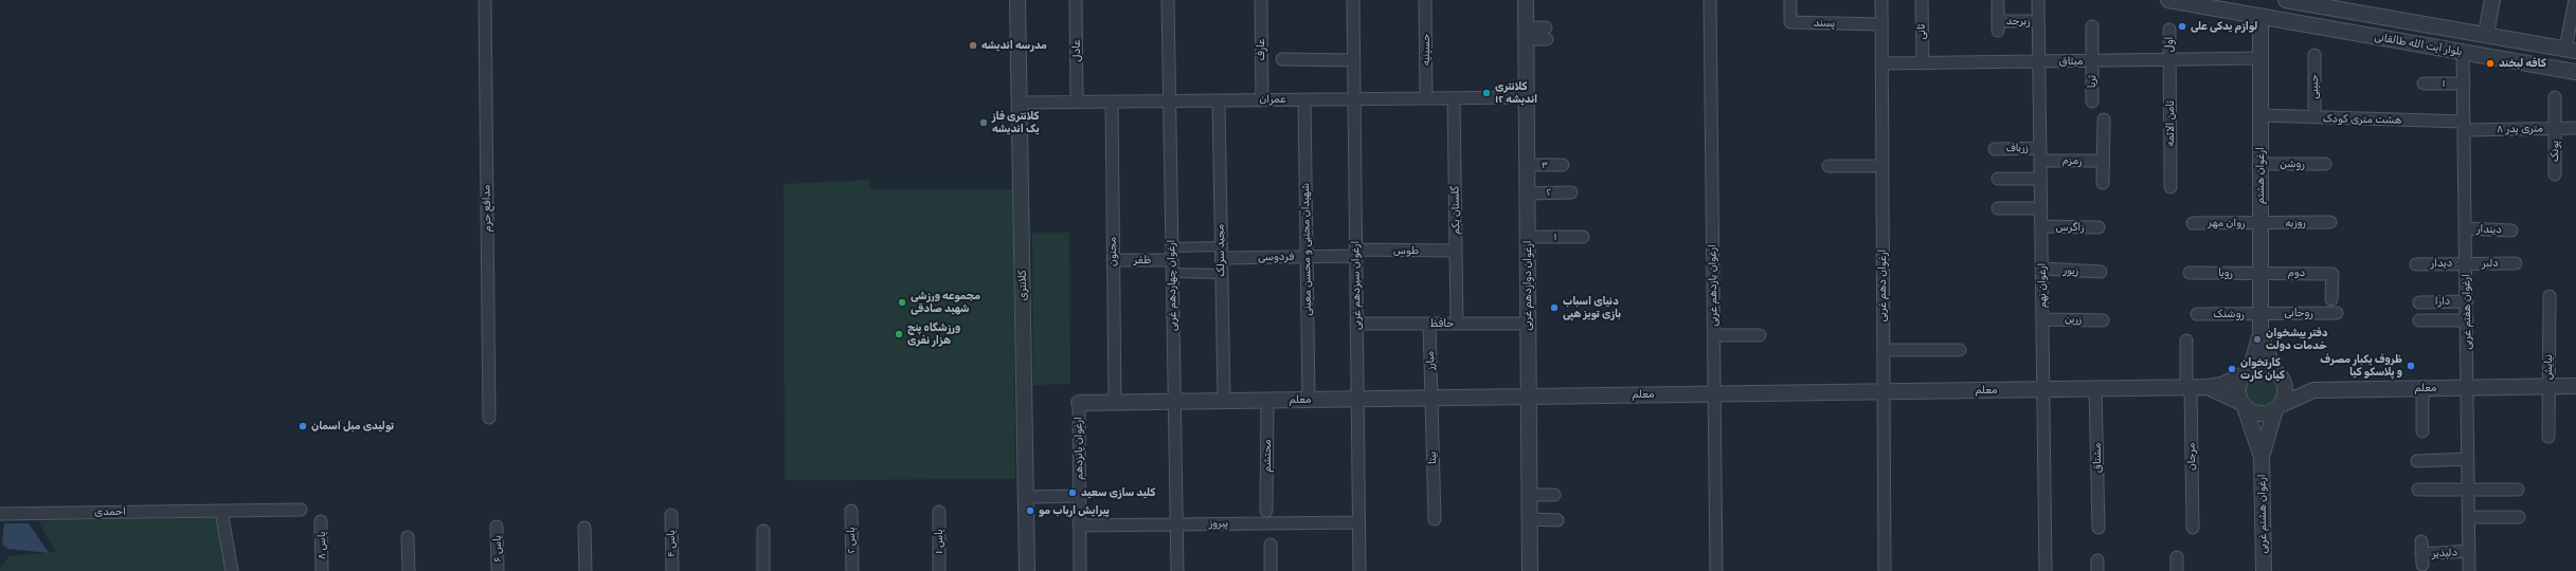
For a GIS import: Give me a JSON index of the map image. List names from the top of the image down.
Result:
{
  "streets": {
    "street": [
      "زبرجد",
      "پسند",
      "ثانی",
      "اول",
      "بلوار آیت الله طالقانی",
      "عارف",
      "حسینیه",
      "عادل",
      "میثاق",
      "ثریا",
      "۱",
      "حبیبی",
      "عمران",
      "هشت متری کودک",
      "ثامن الائمه",
      "۸ متری پدر",
      "زرباف",
      "پونک",
      "زمزم",
      "روشن",
      "۳",
      "ارغوان هشتم",
      "۲",
      "مدافع حرم",
      "گلستان یکم",
      "روان مهر",
      "روزبه",
      "زاگرس",
      "دیندار",
      "شهیدان مجتبی و محسن معینی",
      "مجید سرلک",
      "طوس",
      "مجنون",
      "فردوسی",
      "ظفر",
      "دیدار",
      "دلبر",
      "زیور",
      "رویا",
      "دوم",
      "کلانتری",
      "ارغوان چهاردهم غربی",
      "ارغوان سیزدهم غربی",
      "ارغوان دوازدهم غربی",
      "ارغوان یازدهم غربی",
      "ارغوان دهم غربی",
      "ارغوان نهم",
      "دارا",
      "ارغوان هفتم غربی",
      "روحانی",
      "روشنک",
      "زرین",
      "حافظ",
      "مبارز",
      "نیایش",
      "معلم",
      "ارغوان پانزدهم",
      "محتشم",
      "مرجان",
      "بیتا",
      "مشتاق",
      "احمدی",
      "ارغوان هشتم غربی",
      "پیروز",
      "یاس ۲",
      "یاس ۱",
      "یاس ۴",
      "یاس ۸",
      "یاس ۶",
      "دلپذیر"
    ]
  },
  "crossings": [
    ["زبرجد", "ارغوان نهم"],
    ["پسند", "ارغوان دهم غربی"],
    ["ثانی", "میثاق"],
    ["اول", "میثاق"],
    ["اول", "ثامن الائمه"],
    ["بلوار آیت الله طالقانی", "ارغوان هشتم"],
    ["بلوار آیت الله طالقانی", "ارغوان هفتم غربی"],
    ["عارف", "عمران"],
    ["حسینیه", "عمران"],
    ["عادل", "عمران"],
    ["میثاق", "ثریا"],
    ["میثاق", "ثامن الائمه"],
    ["میثاق", "ارغوان هشتم"],
    ["میثاق", "ارغوان دهم غربی"],
    ["میثاق", "ارغوان نهم"],
    ["۱", "ارغوان دوازدهم غربی"],
    ["۱", "ارغوان هفتم غربی"],
    ["حبیبی", "هشت متری کودک"],
    ["عمران", "گلستان یکم"],
    ["عمران", "شهیدان مجتبی و محسن معینی"],
    ["عمران", "مجید سرلک"],
    ["عمران", "مجنون"],
    ["عمران", "کلانتری"],
    ["عمران", "ارغوان چهاردهم غربی"],
    ["عمران", "ارغوان سیزدهم غربی"],
    ["عمران", "ارغوان دوازدهم غربی"],
    ["هشت متری کودک", "۸ متری پدر"],
    ["هشت متری کودک", "ارغوان هشتم"],
    ["هشت متری کودک", "ارغوان هفتم غربی"],
    ["۸ متری پدر", "پونک"],
    ["۸ متری پدر", "ارغوان هفتم غربی"],
    ["زرباف", "ارغوان نهم"],
    ["زمزم", "ارغوان نهم"],
    ["روشن", "ارغوان هشتم"],
    ["۳", "ارغوان دوازدهم غربی"],
    ["ارغوان هشتم", "روان مهر"],
    ["ارغوان هشتم", "روزبه"],
    ["ارغوان هشتم", "رویا"],
    ["ارغوان هشتم", "دوم"],
    ["ارغوان هشتم", "روحانی"],
    ["ارغوان هشتم", "روشنک"],
    ["۲", "ارغوان دوازدهم غربی"],
    ["گلستان یکم", "طوس"],
    ["گلستان یکم", "حافظ"],
    ["روان مهر", "روزبه"],
    ["زاگرس", "ارغوان نهم"],
    ["دیندار", "ارغوان هفتم غربی"],
    ["شهیدان مجتبی و محسن معینی", "فردوسی"],
    ["شهیدان مجتبی و محسن معینی", "معلم"],
    ["مجید سرلک", "فردوسی"],
    ["مجید سرلک", "معلم"],
    ["طوس", "فردوسی"],
    ["طوس", "ارغوان سیزدهم غربی"],
    ["مجنون", "ظفر"],
    ["مجنون", "معلم"],
    ["فردوسی", "ارغوان سیزدهم غربی"],
    ["ظفر", "ارغوان چهاردهم غربی"],
    ["دیدار", "دلبر"],
    ["دیدار", "ارغوان هفتم غربی"],
    ["دلبر", "ارغوان هفتم غربی"],
    ["زیور", "ارغوان نهم"],
    ["رویا", "دوم"],
    ["ارغوان چهاردهم غربی", "معلم"],
    ["ارغوان چهاردهم غربی", "پیروز"],
    ["ارغوان سیزدهم غربی", "حافظ"],
    ["ارغوان سیزدهم غربی", "معلم"],
    ["ارغوان سیزدهم غربی", "پیروز"],
    ["ارغوان دوازدهم غربی", "حافظ"],
    ["ارغوان دوازدهم غربی", "معلم"],
    ["ارغوان یازدهم غربی", "معلم"],
    ["ارغوان دهم غربی", "معلم"],
    ["ارغوان نهم", "زرین"],
    ["ارغوان نهم", "معلم"],
    ["دارا", "ارغوان هفتم غربی"],
    ["ارغوان هفتم غربی", "معلم"],
    ["ارغوان هفتم غربی", "دلپذیر"],
    ["روحانی", "روشنک"],
    ["حافظ", "مبارز"],
    ["مبارز", "معلم"],
    ["مبارز", "بیتا"],
    ["نیایش", "معلم"],
    ["معلم", "ارغوان پانزدهم"],
    ["معلم", "محتشم"],
    ["معلم", "مرجان"],
    ["معلم", "بیتا"],
    ["معلم", "مشتاق"],
    ["ارغوان پانزدهم", "پیروز"]
  ],
  "places": [
    "لوازم یدکی علی",
    "مدرسه اندیشه",
    "کافه لبخند",
    "کلانتری ۱۲ اندیشه",
    "کلانتری فاز یک اندیشه",
    "مجموعه ورزشی شهید صادقی",
    "دنیای اسباب بازی تویز هپی",
    "ورزشگاه پنج هزار نفری",
    "دفتر پیشخوان خدمات دولت",
    "ظروف یکبار مصرف و پلاسکو کیا",
    "کارتخوان کیان کارت",
    "تولیدی مبل آسمان",
    "کلید سازی سعید",
    "پیرایش ارباب مو"
  ]
}
